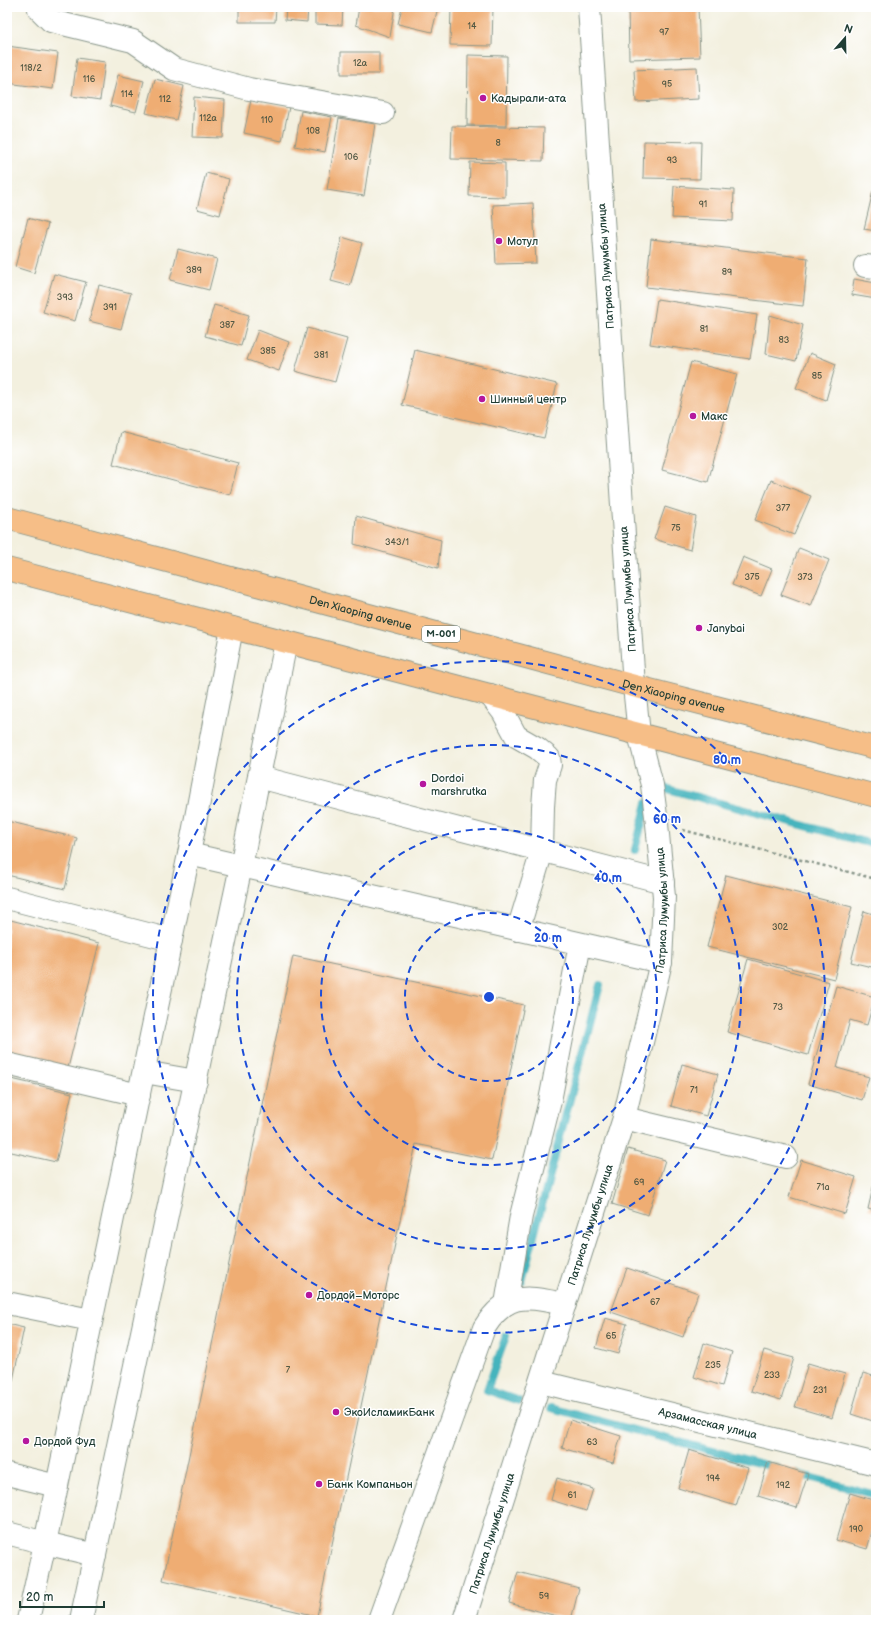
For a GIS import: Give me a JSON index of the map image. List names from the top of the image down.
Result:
{
  "streets": {
    "main road": ["Den Xiaoping avenue", "M-001"],
    "street": ["Патриса Лумумбы улица", "Арзамасская улица"]
  },
  "crossings": [
    ["Патриса Лумумбы улица", "Den Xiaoping avenue"],
    ["Патриса Лумумбы улица", "Арзамасская улица"]
  ],
  "places": [
    "Кадырали-ата",
    "Мотул",
    "Шинный центр",
    "Макс",
    "Janybai",
    "Dordoi marshrutka",
    "Дордой–Моторс",
    "ЭкоИсламикБанк",
    "Дордой Фуд",
    "Банк Компаньон"
  ],
  "house_numbers": [
    "14",
    "97",
    "12а",
    "118/2",
    "116",
    "95",
    "114",
    "112",
    "112а",
    "110",
    "108",
    "8",
    "106",
    "93",
    "91",
    "389",
    "89",
    "393",
    "391",
    "387",
    "81",
    "83",
    "385",
    "381",
    "85",
    "377",
    "75",
    "343/1",
    "375",
    "373",
    "302",
    "73",
    "71",
    "69",
    "71a",
    "67",
    "65",
    "235",
    "7",
    "233",
    "231",
    "63",
    "194",
    "192",
    "61",
    "190",
    "59"
  ],
  "scale_bar": "20 m",
  "north": "top",
  "rings": [
    "80 m",
    "60 m",
    "40 m",
    "20 m"
  ]
}
